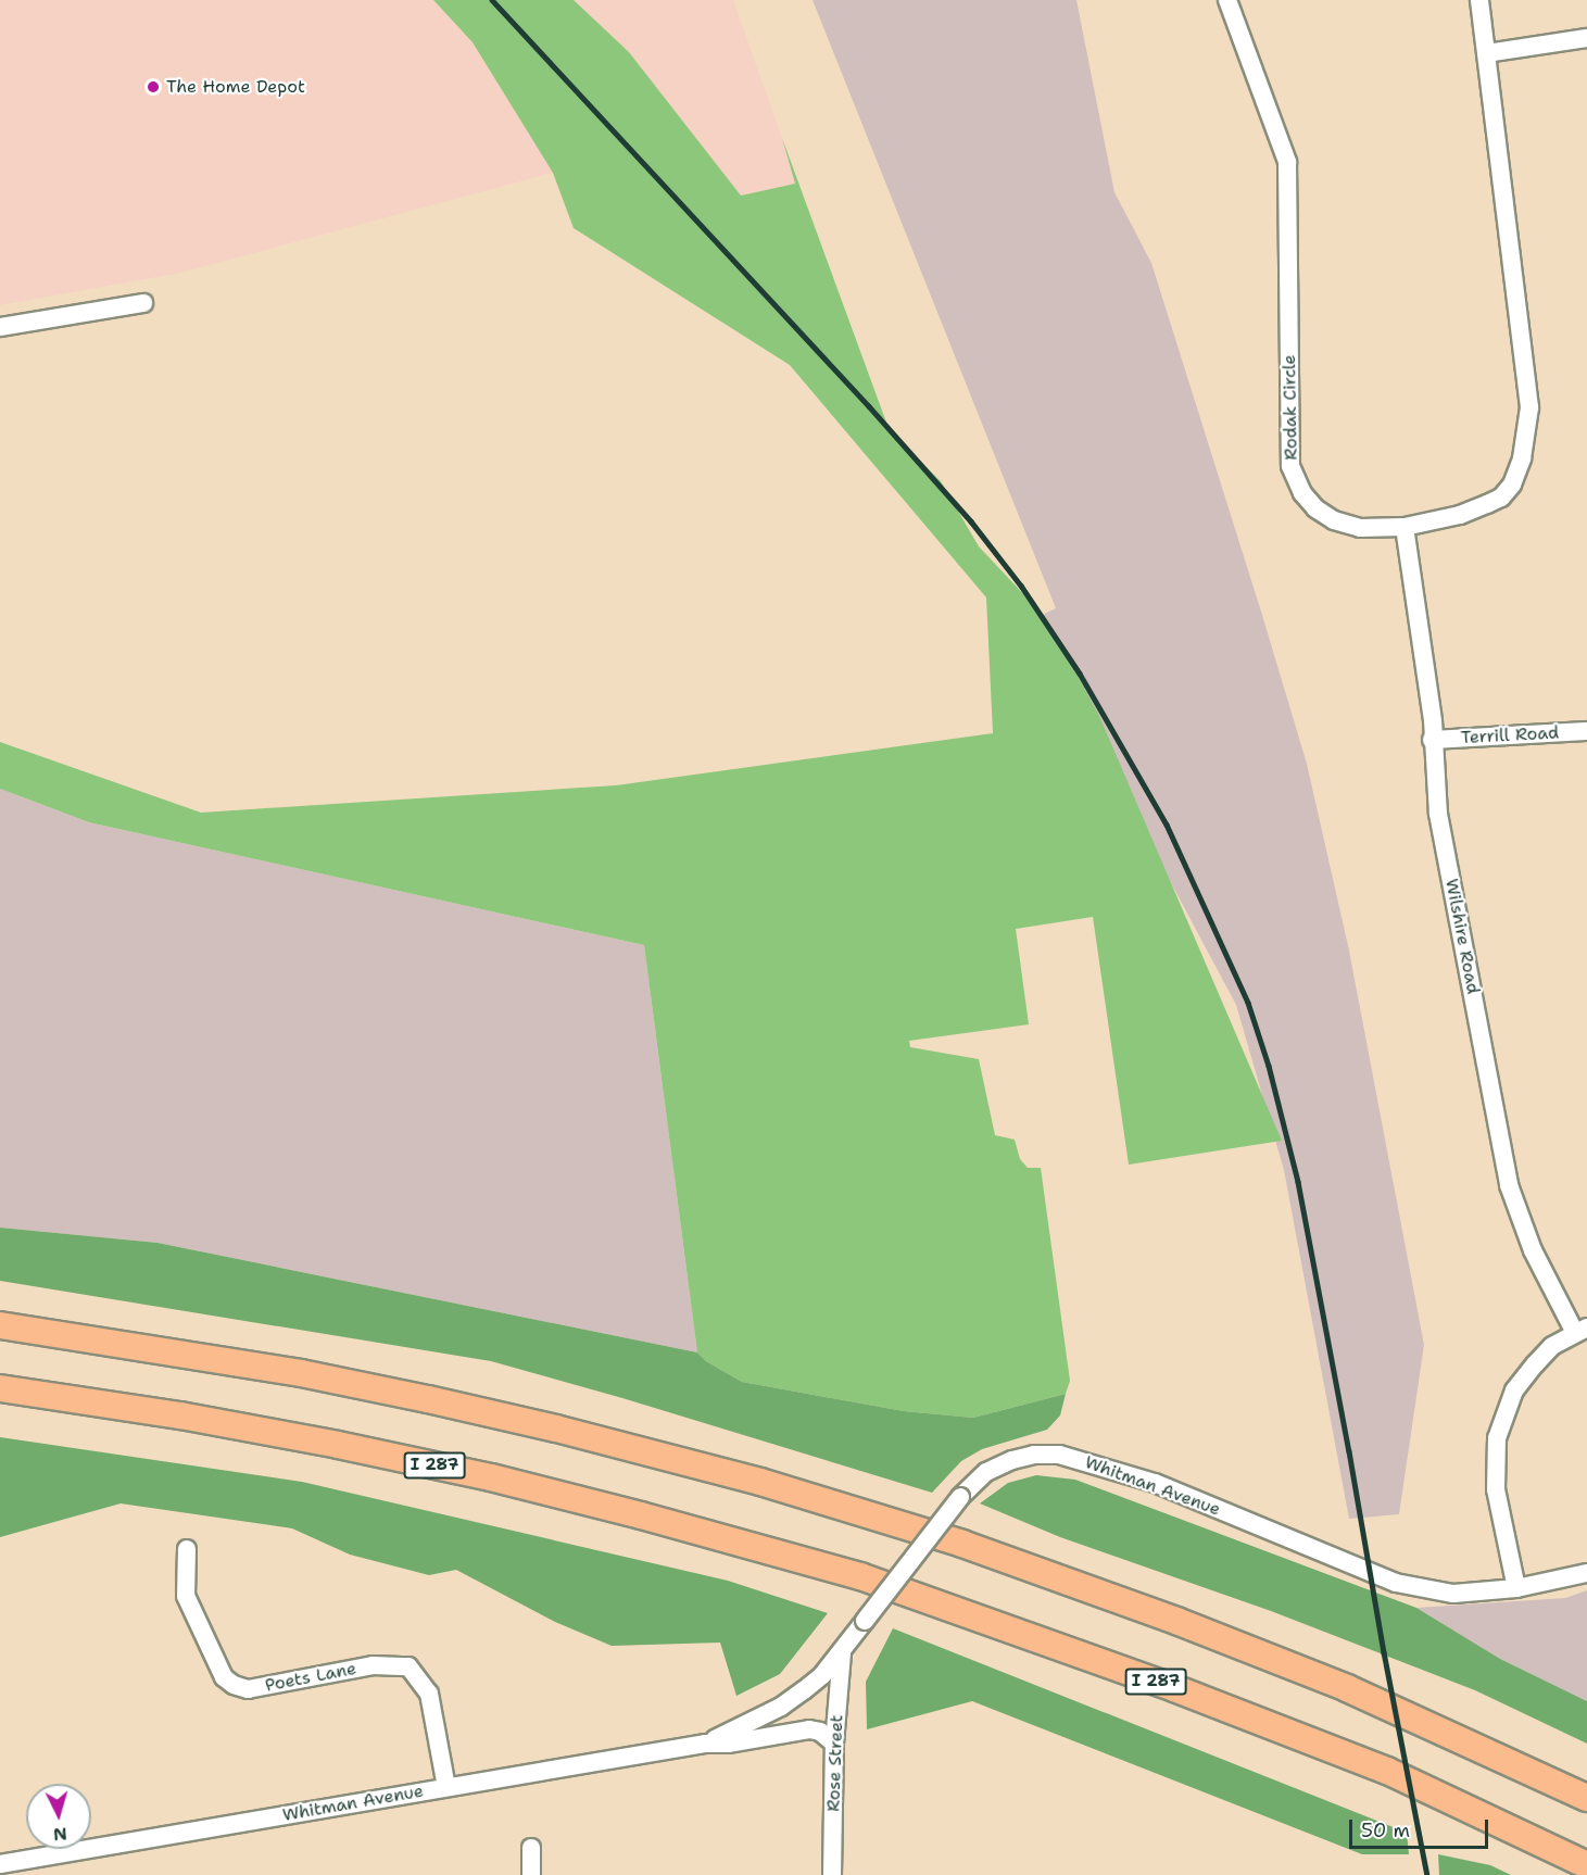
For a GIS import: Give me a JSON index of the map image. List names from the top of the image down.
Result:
{
  "streets": {
    "highway": ["I 287"],
    "street": [
      "Rodak Circle",
      "Terrill Road",
      "Wilshire Road",
      "Whitman Avenue",
      "Poets Lane",
      "Rose Street"
    ]
  },
  "crossings": [
    ["Rodak Circle", "Wilshire Road"],
    ["Terrill Road", "Wilshire Road"],
    ["Whitman Avenue", "Poets Lane"],
    ["Whitman Avenue", "Rose Street"]
  ],
  "places": ["The Home Depot"],
  "scale_bar": "50 m",
  "north": "bottom"
}
